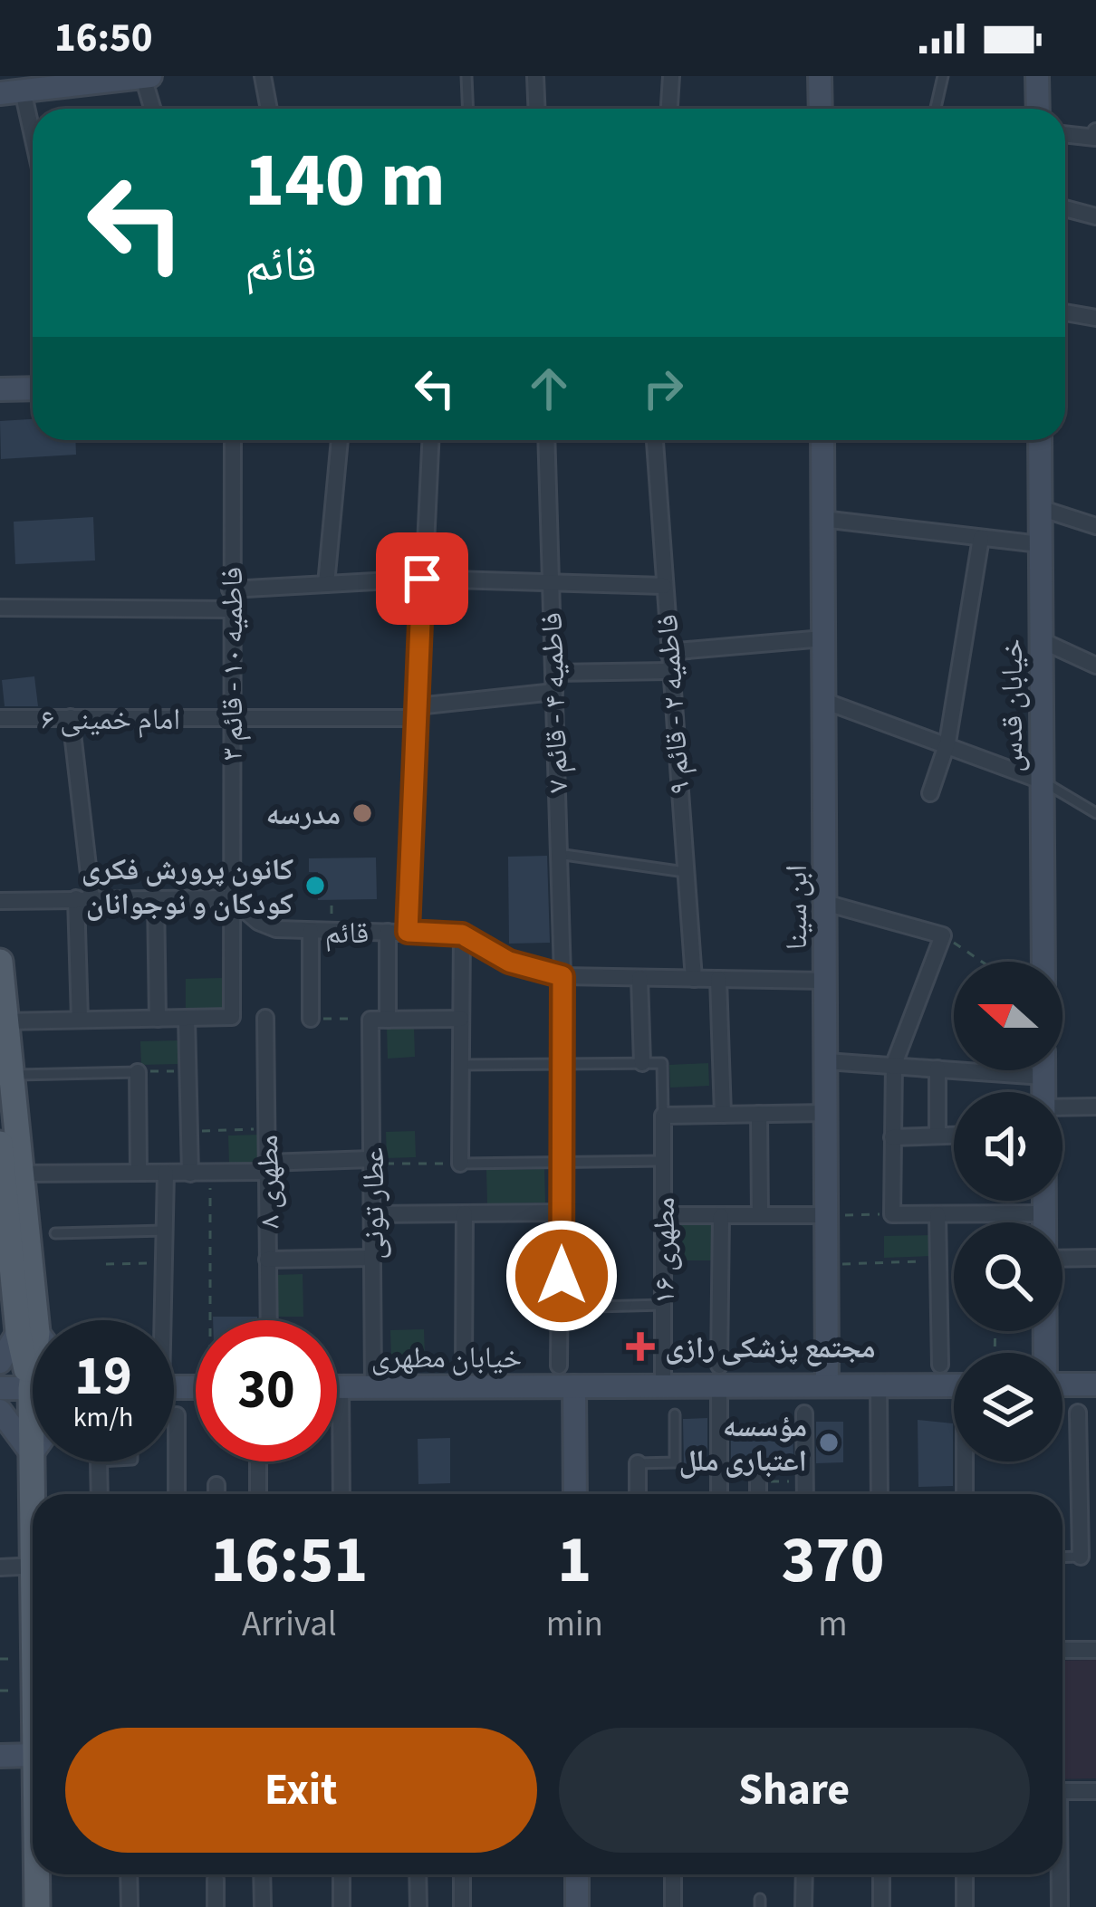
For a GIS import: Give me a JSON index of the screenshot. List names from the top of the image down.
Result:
{
  "streets": {
    "street": [
      "فاطمیه ۱۰ - قائم ۳",
      "فاطمیه ۴ - قائم ۷",
      "فاطمیه ۲ - قائم ۹",
      "خیابان قدس",
      "امام خمینی ۶",
      "ابن سینا",
      "قائم",
      "مطهری ۸",
      "عطار تونی",
      "مطهری ۱۶",
      "خیابان مطهری"
    ]
  },
  "crossings": [
    ["فاطمیه ۱۰ - قائم ۳", "امام خمینی ۶"],
    ["فاطمیه ۱۰ - قائم ۳", "قائم"],
    ["فاطمیه ۴ - قائم ۷", "امام خمینی ۶"],
    ["فاطمیه ۴ - قائم ۷", "قائم"],
    ["فاطمیه ۲ - قائم ۹", "قائم"],
    ["ابن سینا", "قائم"],
    ["ابن سینا", "خیابان مطهری"],
    ["قائم", "عطار تونی"],
    ["عطار تونی", "خیابان مطهری"],
    ["مطهری ۱۶", "خیابان مطهری"]
  ],
  "places": {
    "other": ["مدرسه", "کانون پرورش فکری کودکان و نوجوانان", "مؤسسه اعتباری ملل"],
    "health": ["مجتمع پزشکی رازی"]
  },
  "north": "left",
  "page": {
    "status": "16:50",
    "turn": ["140 m", "قائم"],
    "speed": "19 km/h",
    "limit": "30",
    "eta": [
      "16:51",
      "Arrival",
      "1",
      "min",
      "370",
      "m"
    ],
    "buttons": ["Exit", "Share"]
  }
}
